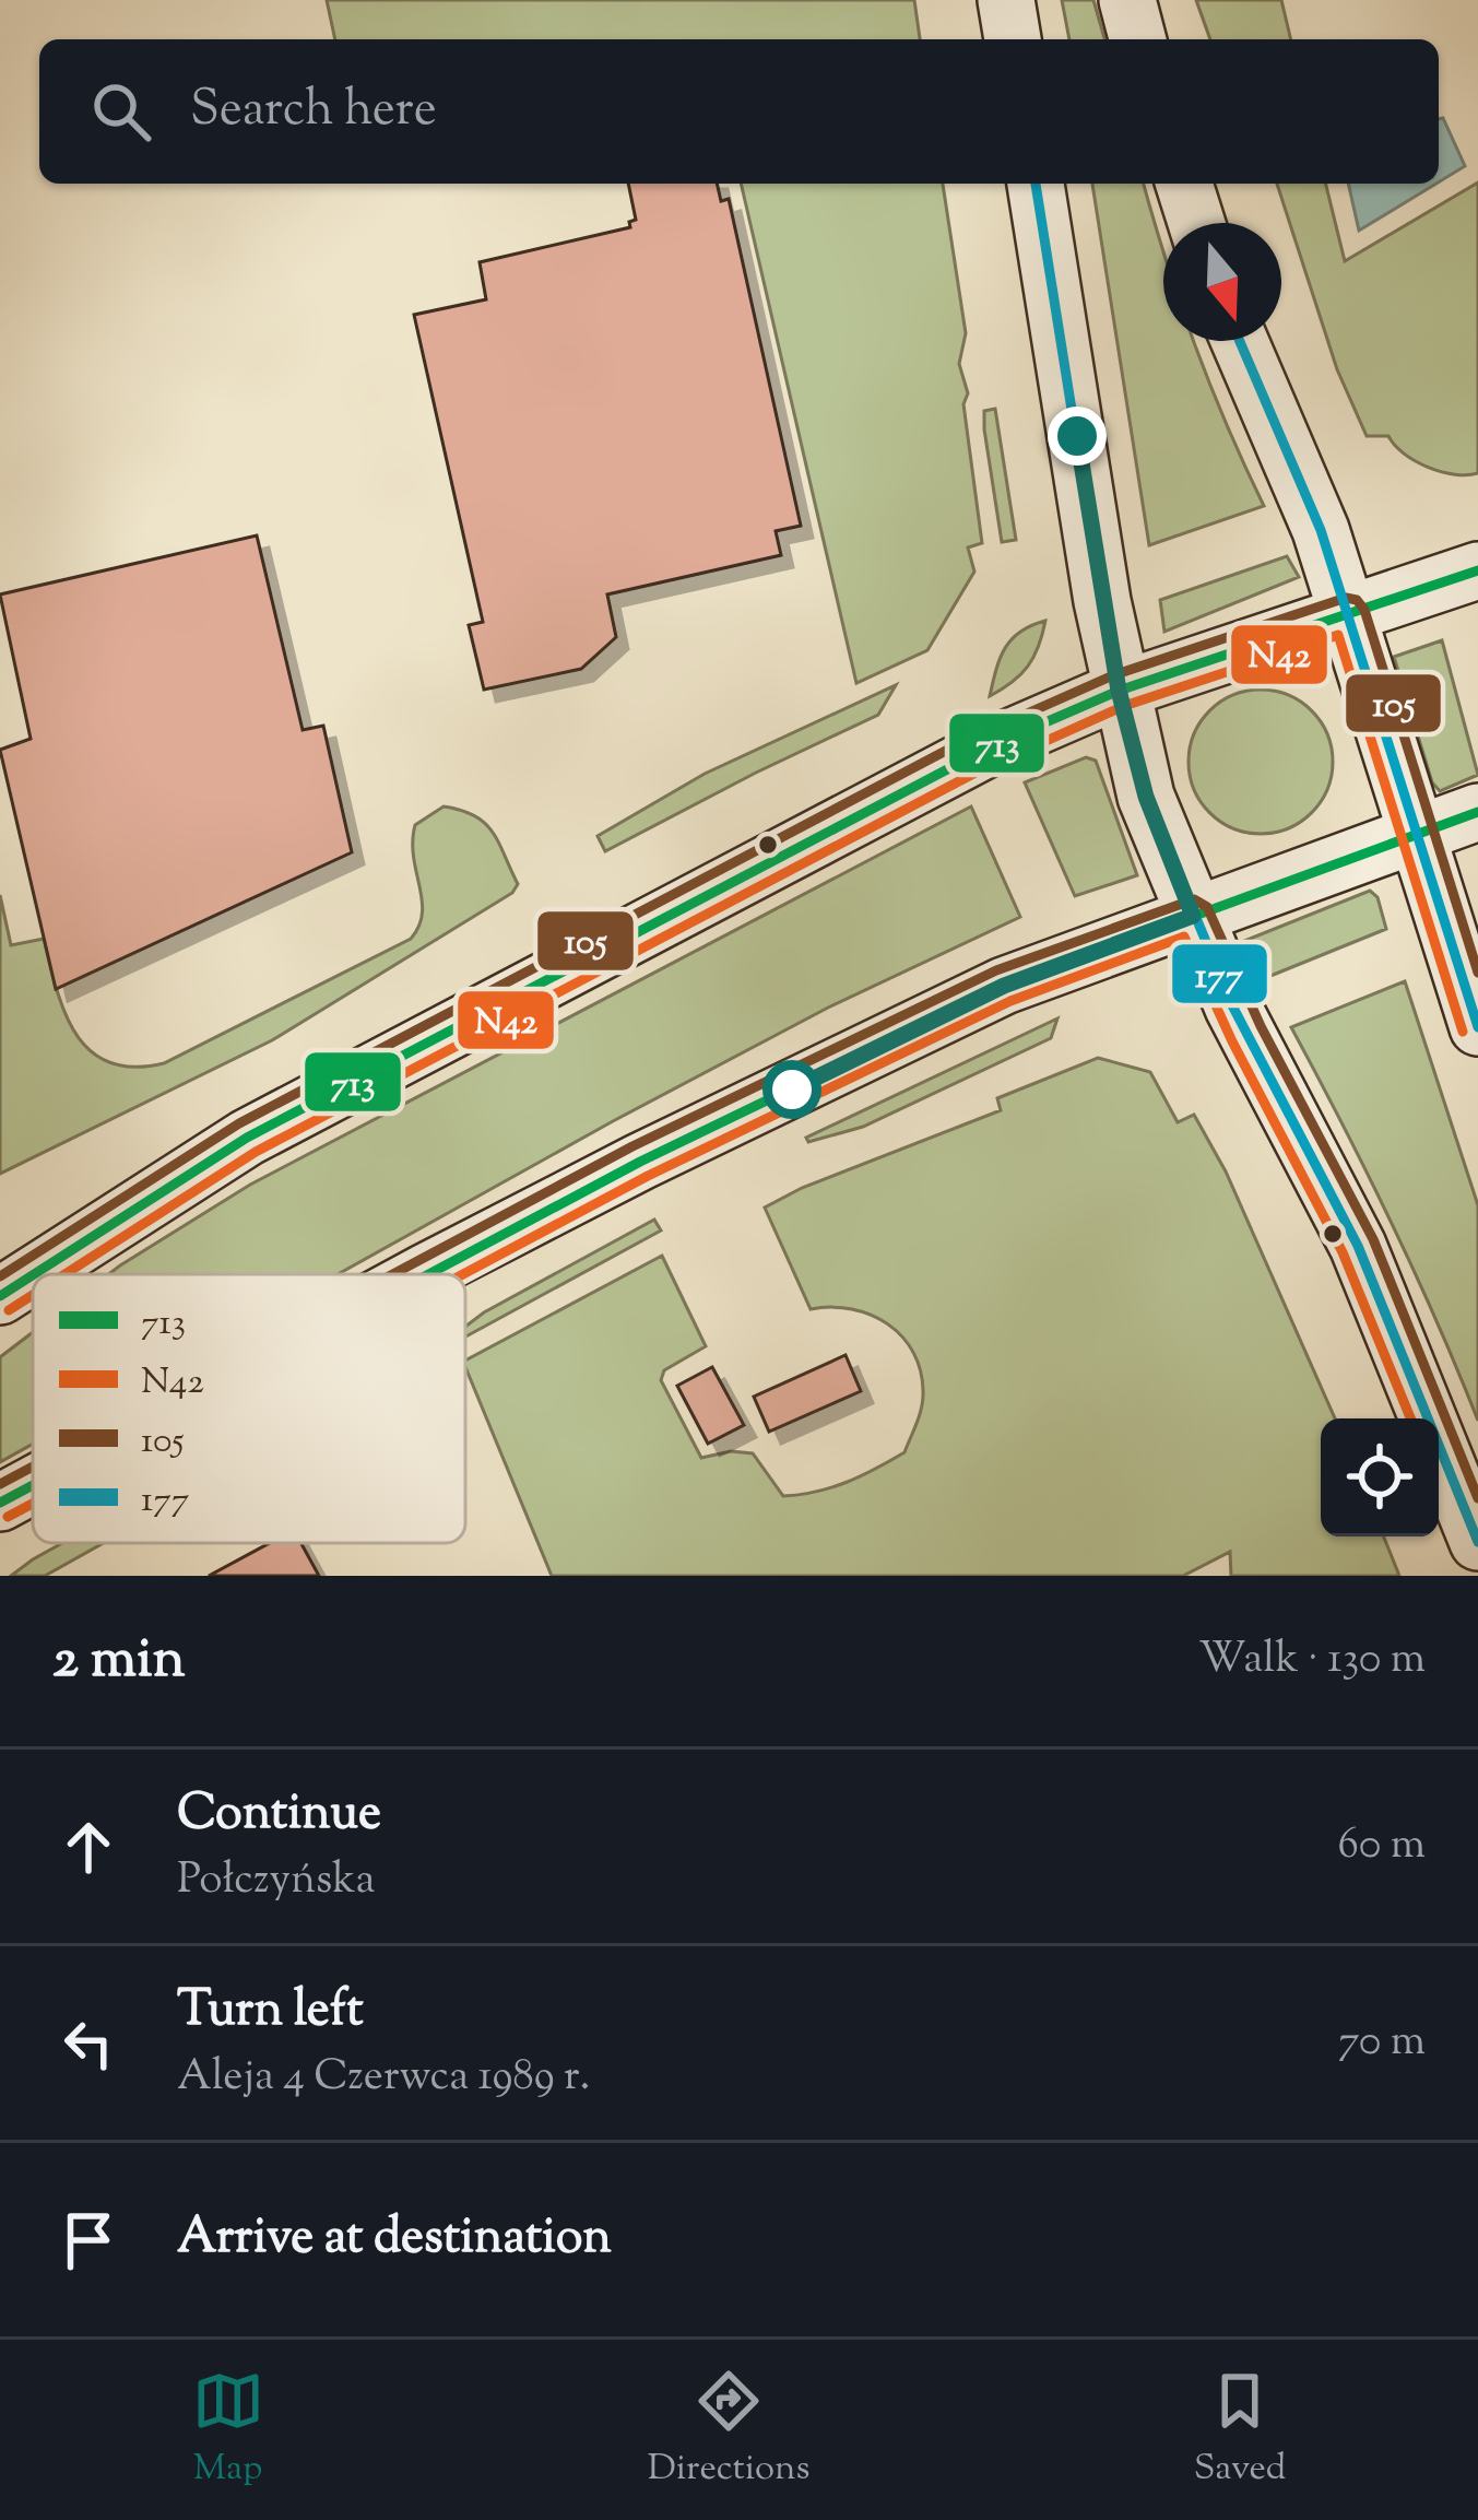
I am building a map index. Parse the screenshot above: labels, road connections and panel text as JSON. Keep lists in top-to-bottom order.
{
  "lines": [
    "transit line 177",
    "transit line 713",
    "transit line 105",
    "transit line N42"
  ],
  "legend": [
    "713",
    "N42",
    "105",
    "177"
  ],
  "north": "bottom",
  "page": {
    "search": "Search here",
    "heading": ["2 min", "Walk · 130 m"],
    "list": [
      ["Continue", "Połczyńska", "60 m"],
      ["Turn left", "Aleja 4 Czerwca 1989 r.", "70 m"],
      "Arrive at destination"
    ],
    "nav": ["Map", "Directions", "Saved"]
  }
}
